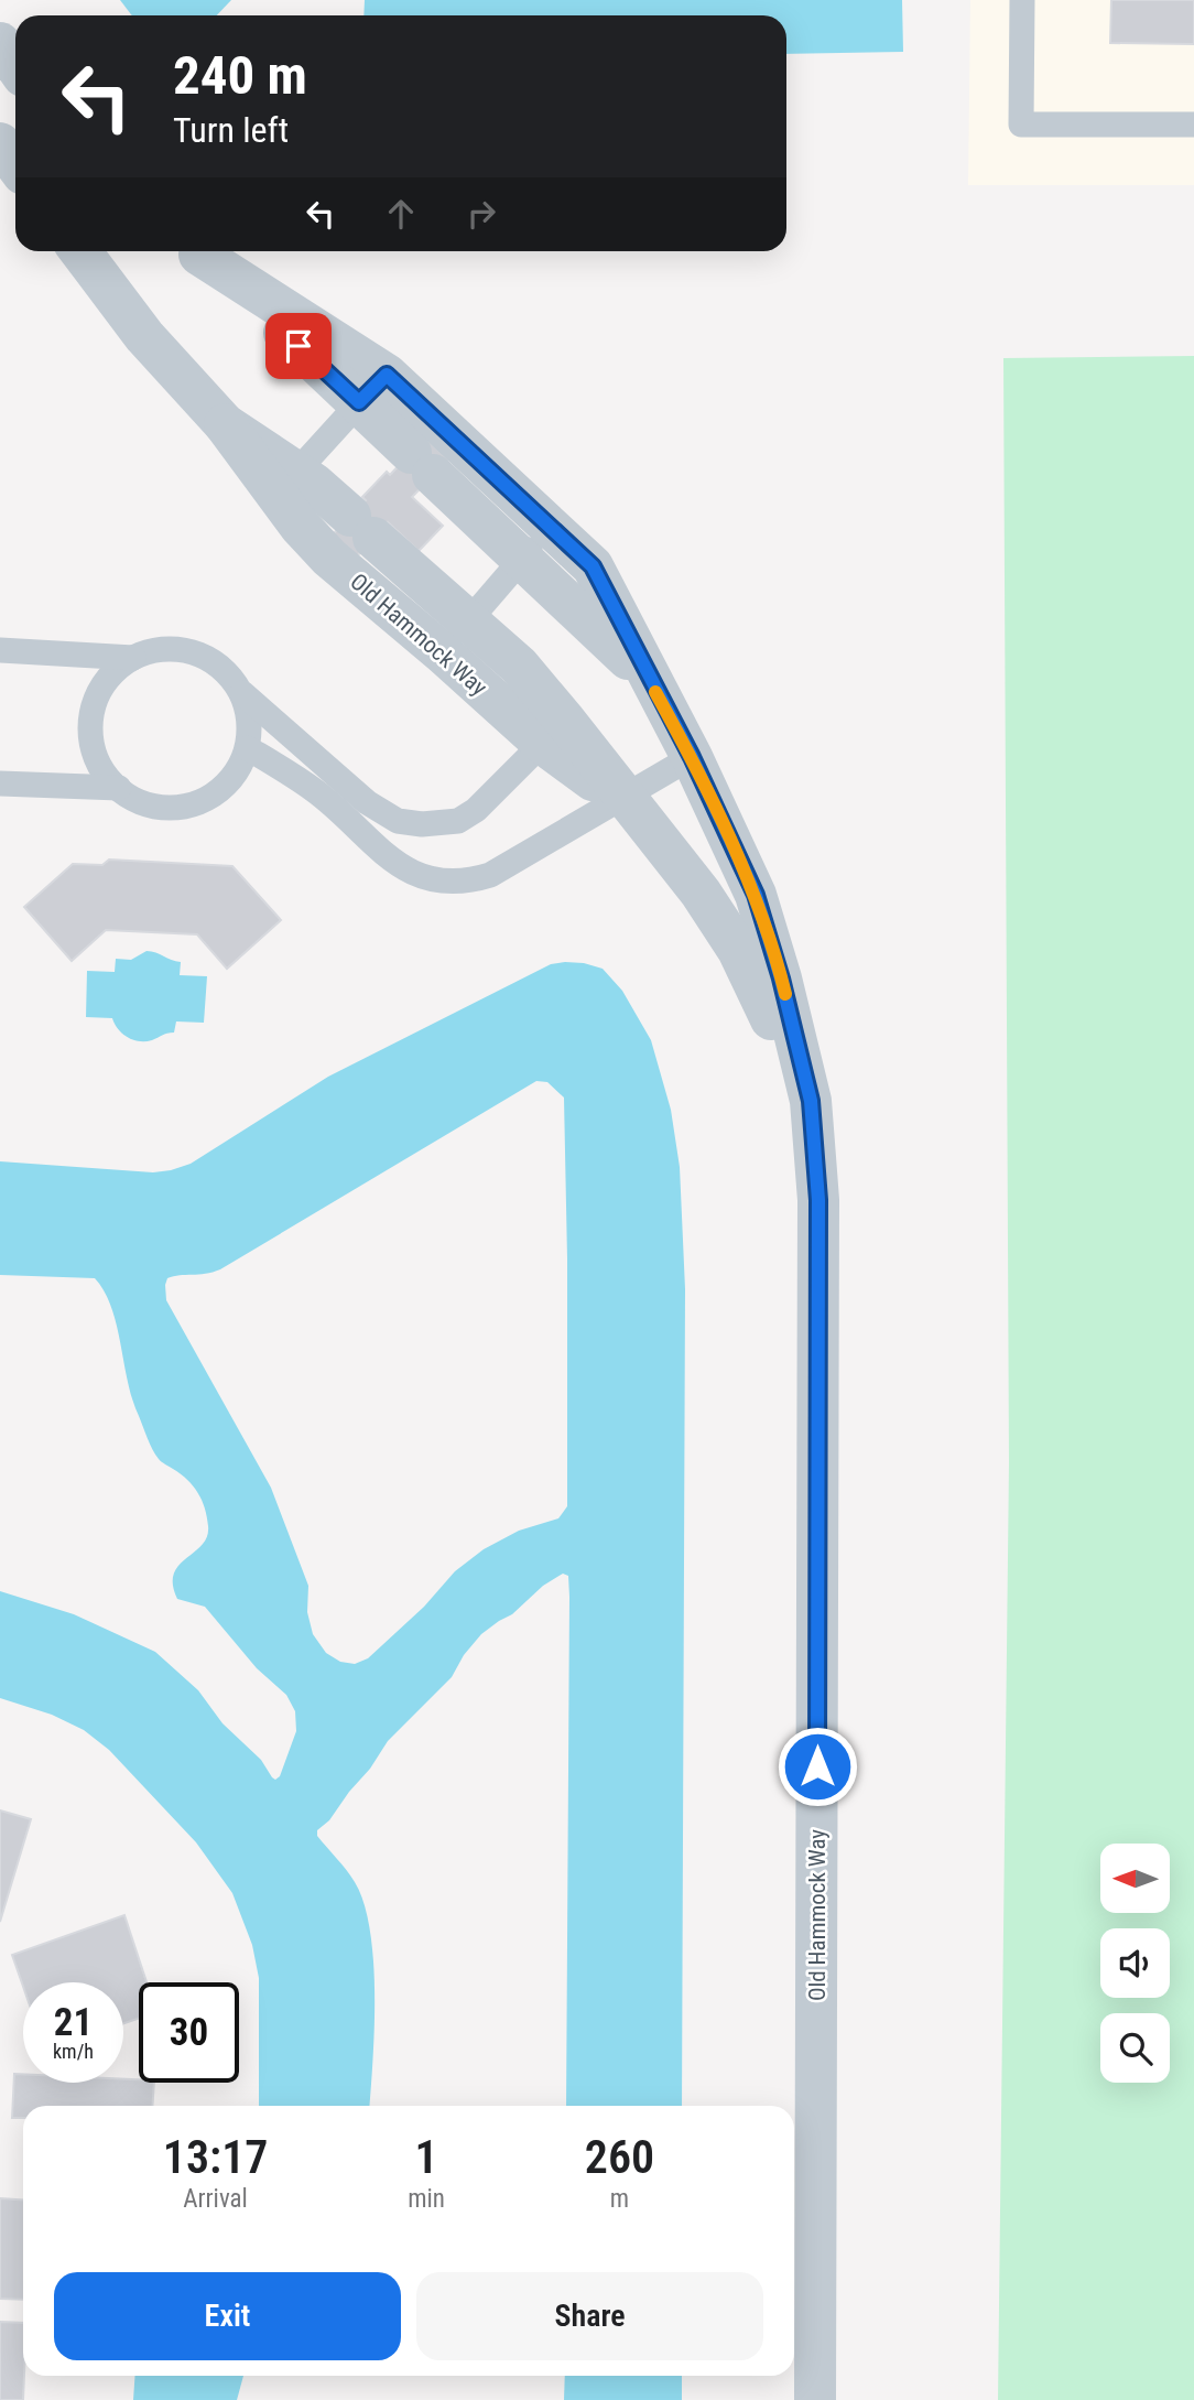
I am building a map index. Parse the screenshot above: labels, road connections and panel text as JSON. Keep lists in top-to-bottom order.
{
  "streets": {
    "street": ["Old Hammock Way"]
  },
  "north": "left",
  "page": {
    "turn": ["240 m", "Turn left"],
    "speed": "21 km/h",
    "limit": "30",
    "eta": [
      "13:17",
      "Arrival",
      "1",
      "min",
      "260",
      "m"
    ],
    "buttons": ["Exit", "Share"]
  }
}
